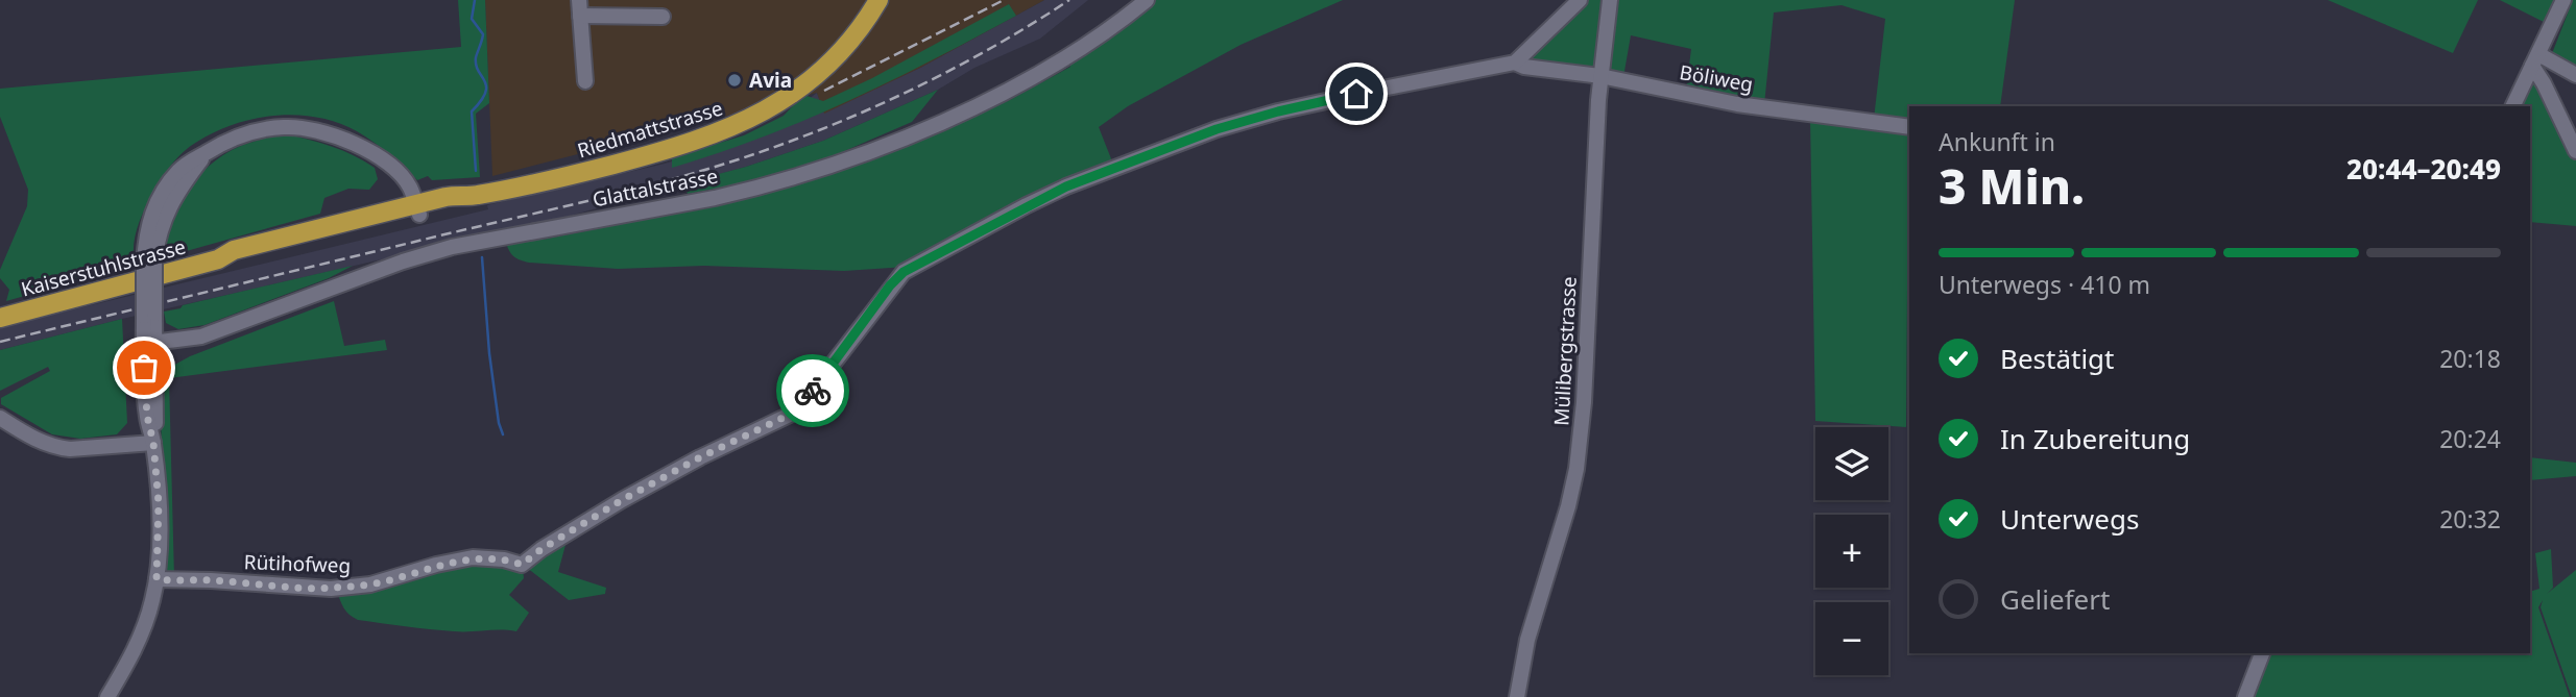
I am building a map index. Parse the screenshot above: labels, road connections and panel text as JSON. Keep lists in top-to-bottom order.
{
  "streets": {
    "main road": ["Riedmattstrasse", "Kaiserstuhlstrasse"],
    "street": [
      "Böliweg",
      "Glattalstrasse",
      "Mülibergstrasse",
      "Rütihofweg"
    ]
  },
  "crossings": [
    ["Böliweg", "Mülibergstrasse"],
    ["Böliweg", "Rütihofweg"],
    ["Riedmattstrasse", "Kaiserstuhlstrasse"]
  ],
  "places": ["Avia"],
  "page": {
    "heading": ["3 Min.", "Ankunft in", "20:44–20:49"],
    "bar": "Unterwegs · 410 m",
    "list": [
      ["Bestätigt", "20:18"],
      ["In Zubereitung", "20:24"],
      ["Unterwegs", "20:32"],
      "Geliefert"
    ],
    "map_buttons": ["+", "−"]
  }
}
